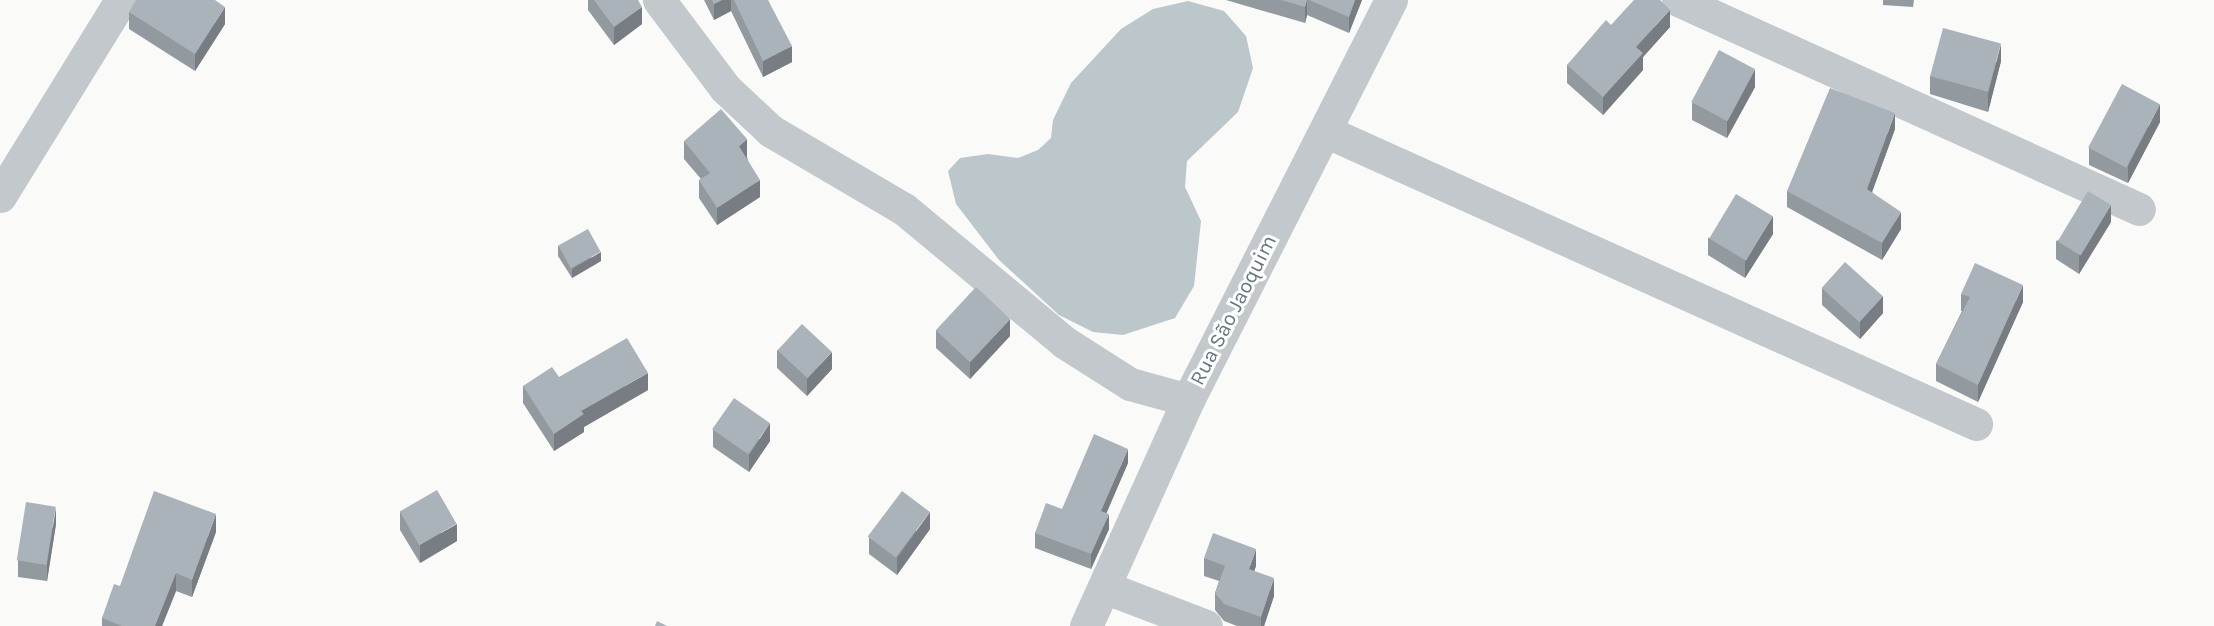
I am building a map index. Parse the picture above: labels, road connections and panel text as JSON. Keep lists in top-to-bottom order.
{
  "streets": {
    "street": ["Rua São Jaoquim"]
  }
}
